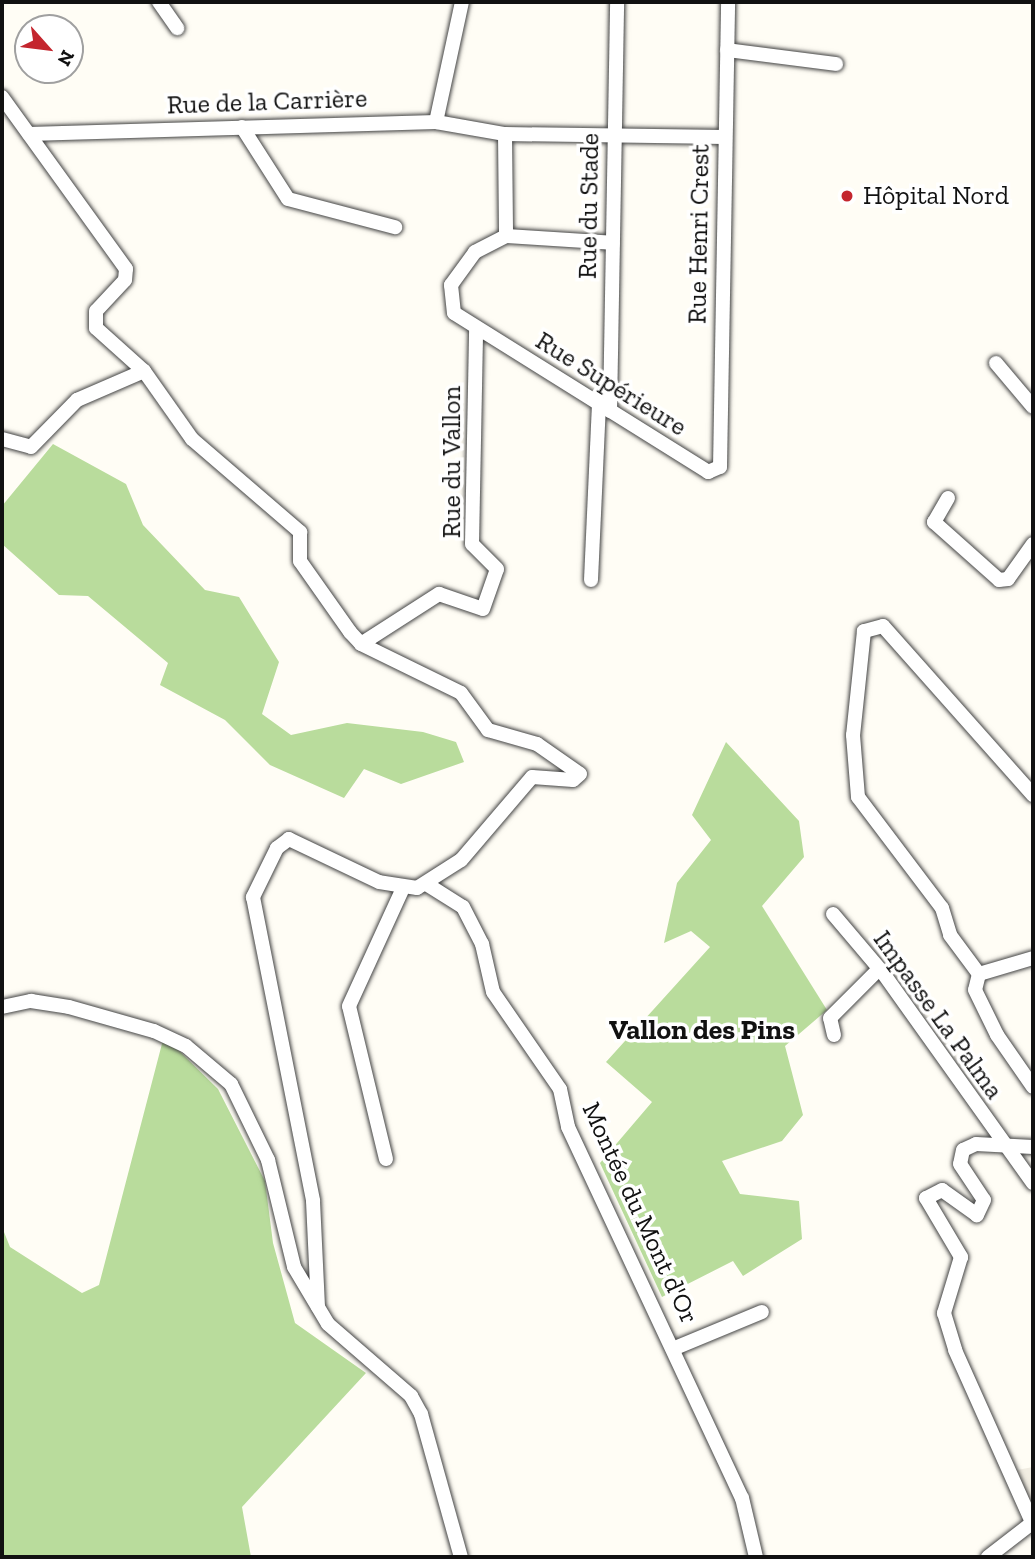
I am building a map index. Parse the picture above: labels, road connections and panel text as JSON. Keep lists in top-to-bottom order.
{
  "streets": {
    "street": [
      "Rue de la Carrière",
      "Rue du Stade",
      "Rue Henri Crest",
      "Rue Supérieure",
      "Rue du Vallon",
      "Impasse La Palma",
      "Montée du Mont d'Or"
    ]
  },
  "crossings": [
    ["Rue de la Carrière", "Rue du Stade"],
    ["Rue de la Carrière", "Rue Henri Crest"],
    ["Rue du Stade", "Rue Supérieure"],
    ["Rue Henri Crest", "Rue Supérieure"],
    ["Rue Supérieure", "Rue du Vallon"]
  ],
  "districts": ["Vallon des Pins"],
  "places": ["Hôpital Nord"],
  "north": "bottom right"
}
